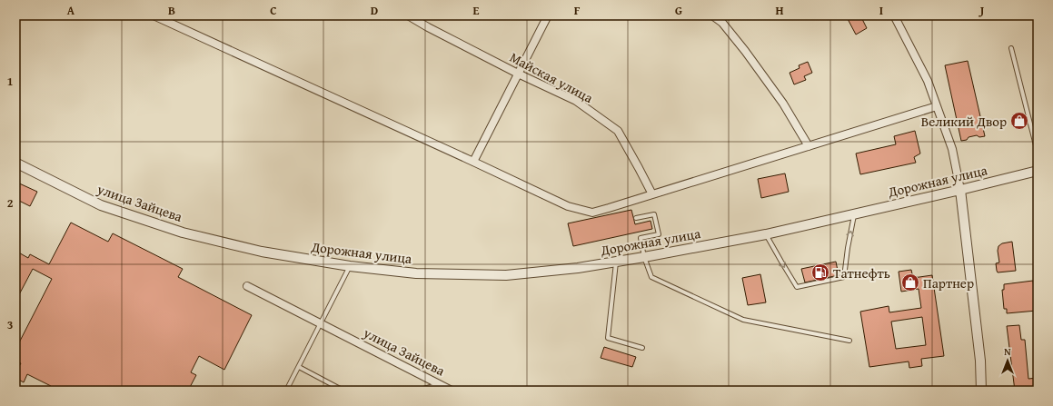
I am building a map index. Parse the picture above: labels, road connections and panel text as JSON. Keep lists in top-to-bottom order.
{
  "streets": {
    "street": ["Майская улица", "Дорожная улица", "улица Зайцева"]
  },
  "crossings": [
    ["Дорожная улица", "улица Зайцева"]
  ],
  "places": {
    "shop": ["Великий Двор", "Партнер"],
    "fuel station": ["Татнефть"]
  },
  "north": "top",
  "grid": {
    "columns": [
      "A",
      "B",
      "C",
      "D",
      "E",
      "F",
      "G",
      "H",
      "I",
      "J"
    ],
    "rows": ["1", "2", "3"]
  }
}
